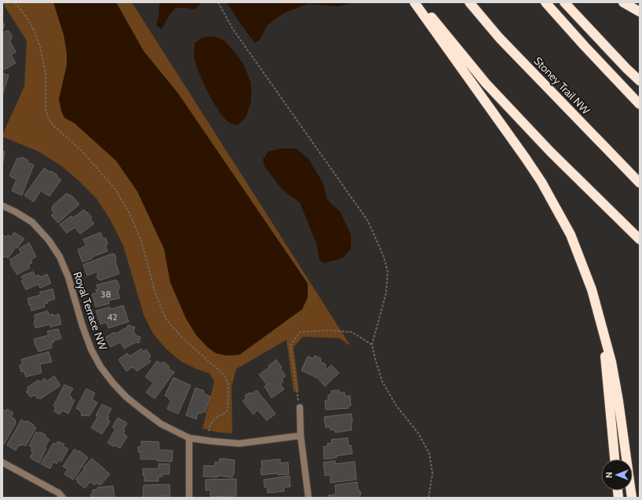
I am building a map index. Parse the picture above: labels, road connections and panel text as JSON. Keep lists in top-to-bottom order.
{
  "streets": {
    "highway": ["Stoney Trail NW"],
    "street": ["Royal Terrace NW"]
  },
  "house_numbers": ["38", "42"],
  "north": "left"
}
